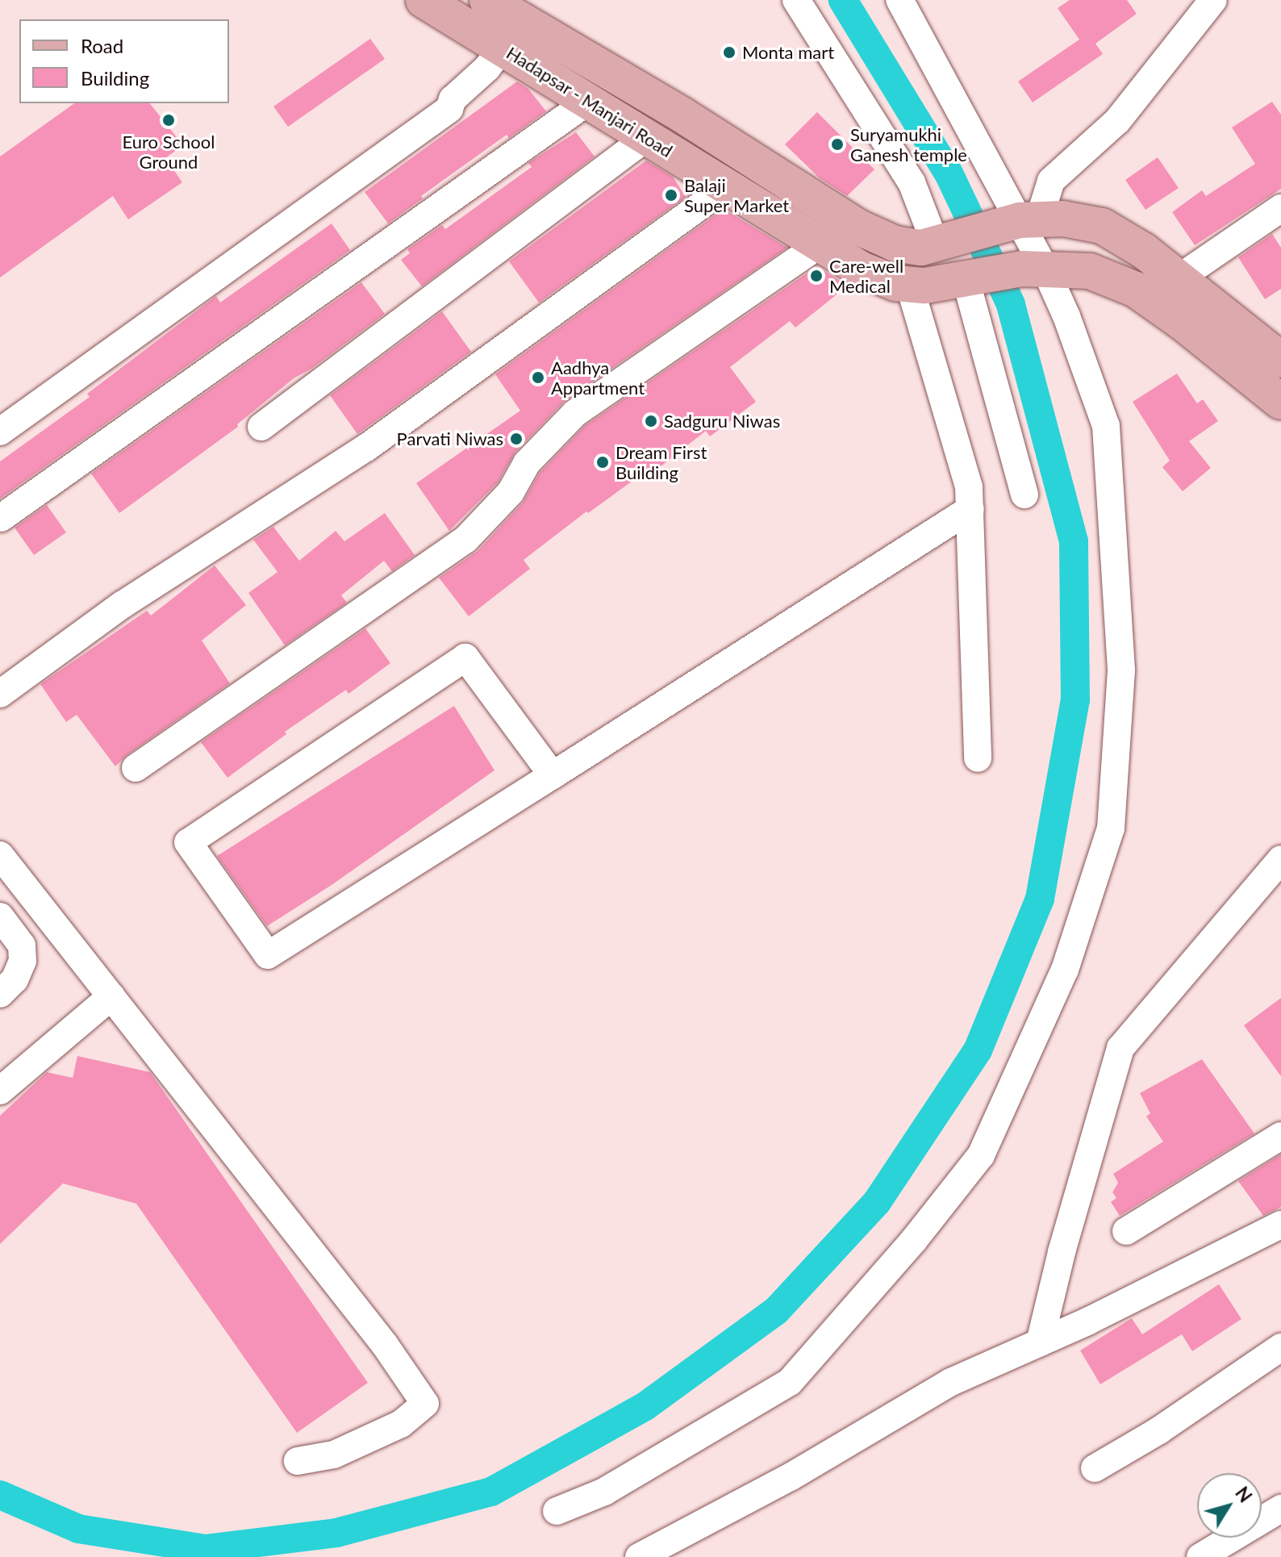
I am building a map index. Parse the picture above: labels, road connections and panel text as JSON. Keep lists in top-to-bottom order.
{
  "streets": {
    "main road": ["Hadapsar - Manjari Road"]
  },
  "places": [
    "Monta mart",
    "Euro School Ground",
    "Suryamukhi Ganesh temple",
    "Balaji Super Market",
    "Care-well Medical",
    "Aadhya Appartment",
    "Sadguru Niwas",
    "Parvati Niwas",
    "Dream First Building"
  ],
  "legend": ["Road", "Building"],
  "north": "top right"
}
